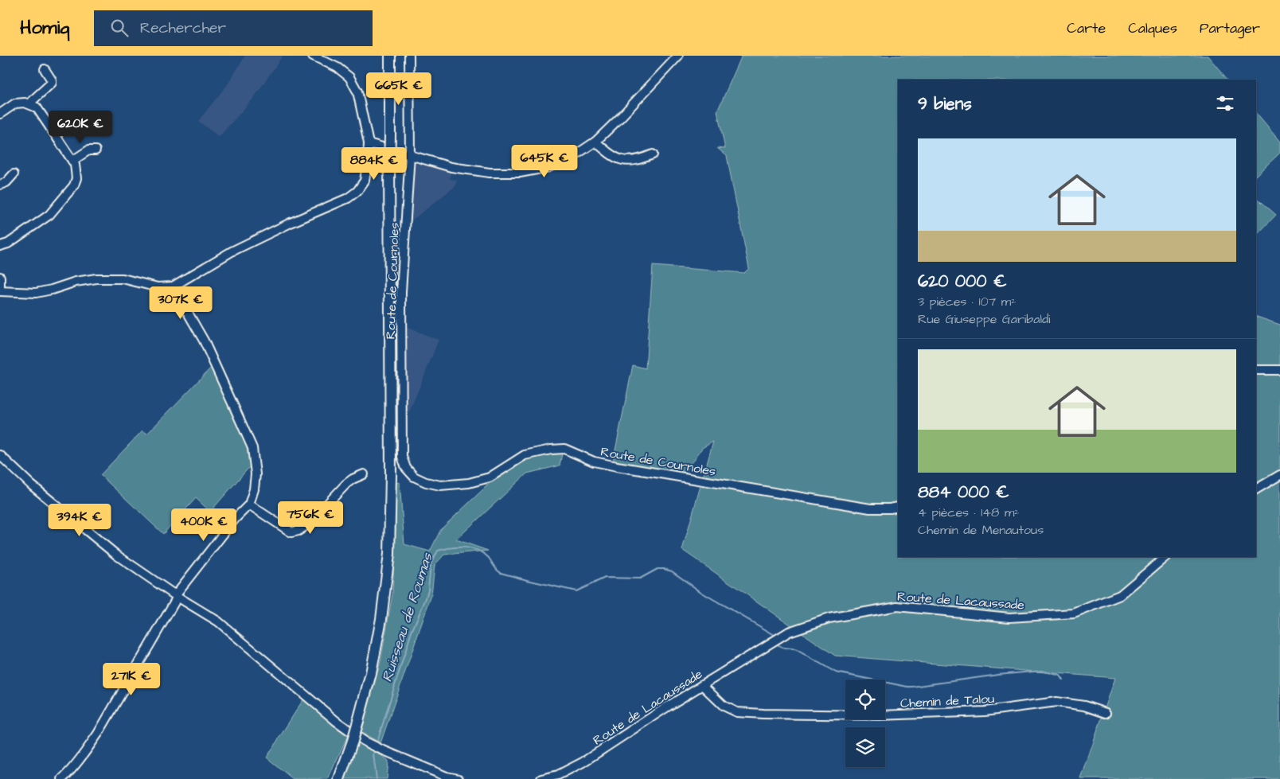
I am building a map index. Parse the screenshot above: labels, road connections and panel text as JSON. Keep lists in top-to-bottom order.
{
  "streets": {
    "street": ["Route de Cournoles", "Route de Lacaussade", "Chemin de Talou"]
  },
  "crossings": [
    ["Route de Lacaussade", "Chemin de Talou"]
  ],
  "water": ["Ruisseau de Roumas"],
  "page": {
    "header": "Homiq",
    "search": "Rechercher",
    "nav": ["Carte", "Calques", "Partager"],
    "price": [
      "665K €",
      "620K €",
      "645K €",
      "884K €",
      "307K €",
      "756K €",
      "394K €",
      "400K €",
      "271K €"
    ],
    "heading": "9 biens",
    "list": [
      {
        "name": "620 000 €",
        "note": "3 pièces · 107 m² · Rue Giuseppe Garibaldi"
      },
      {
        "name": "884 000 €",
        "note": "4 pièces · 148 m² · Chemin de Menautous"
      }
    ]
  }
}
